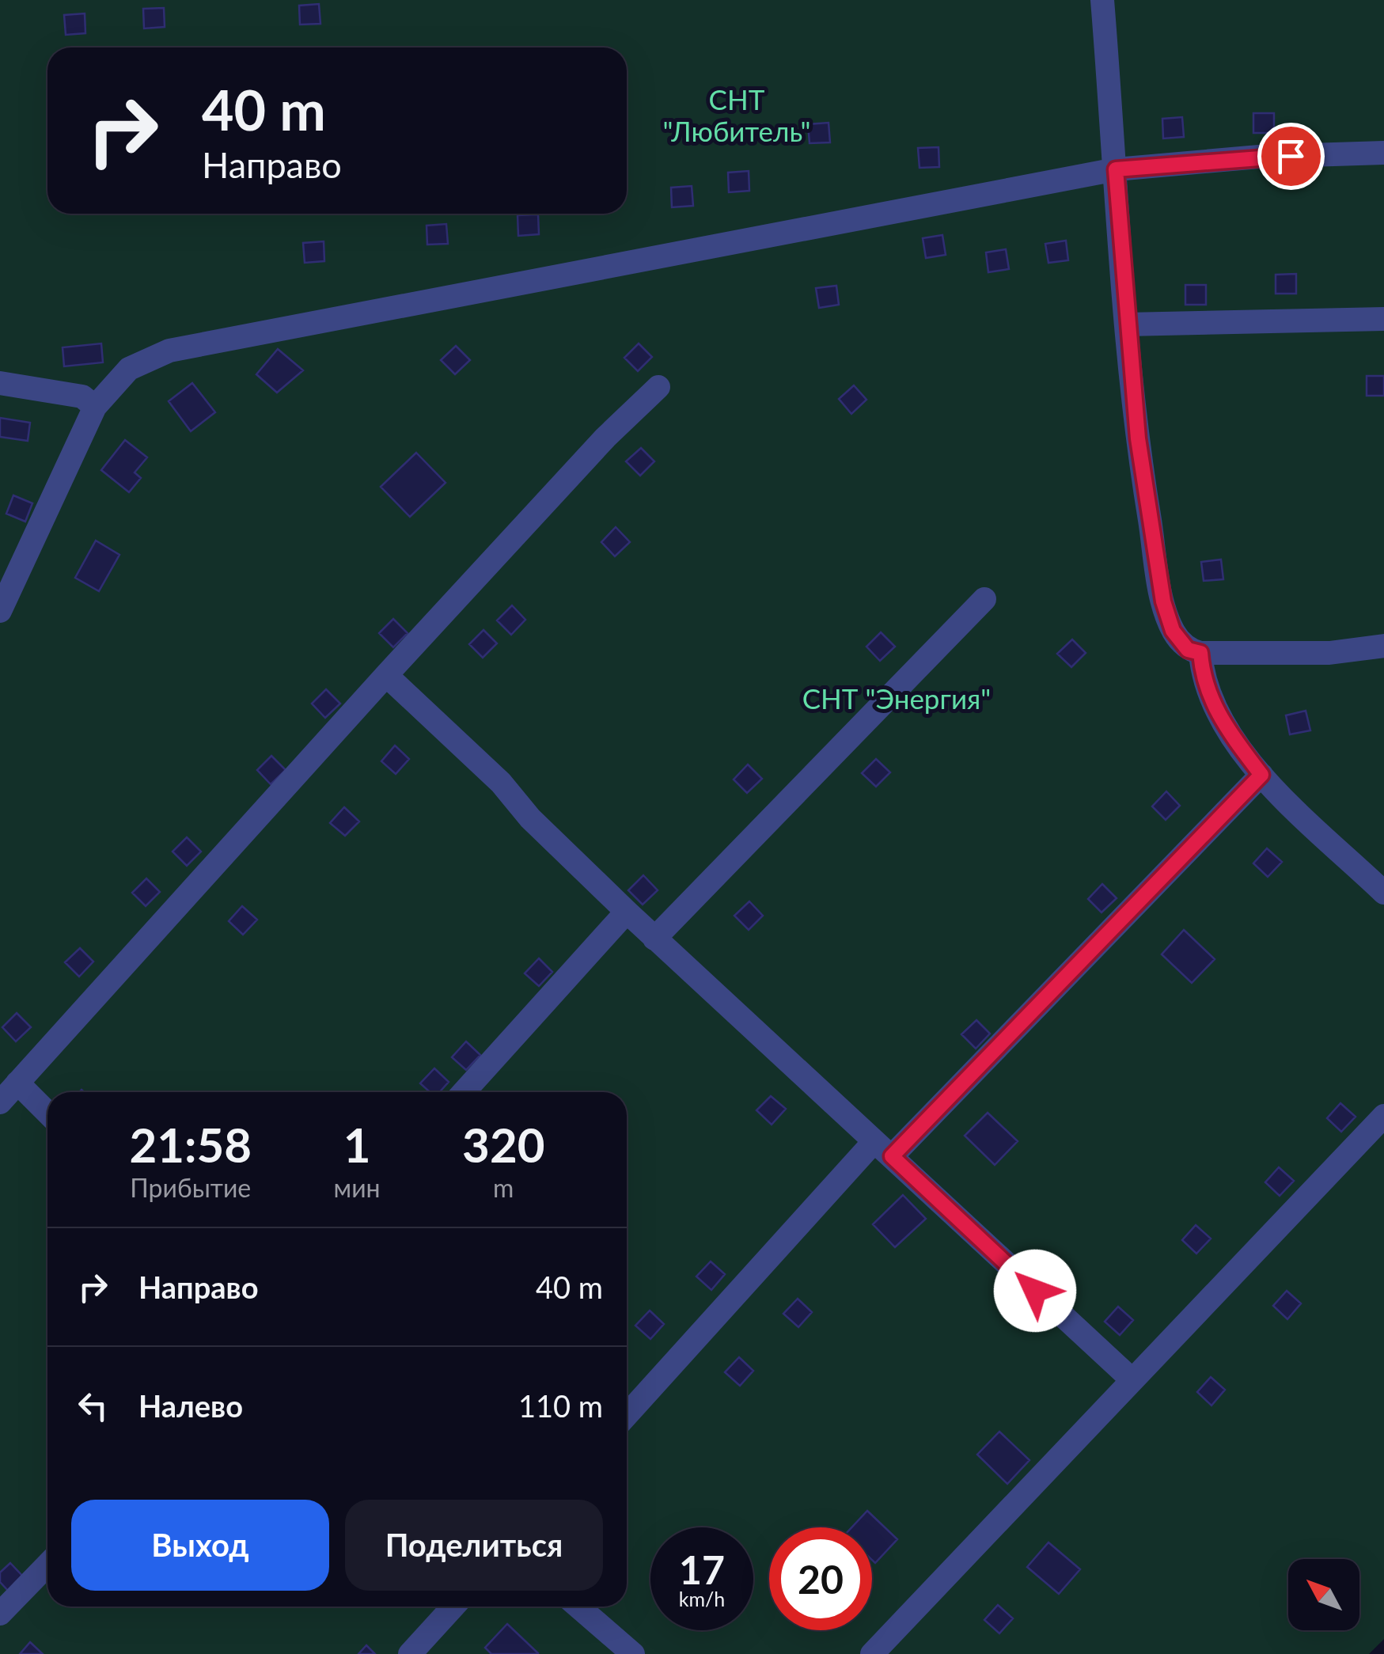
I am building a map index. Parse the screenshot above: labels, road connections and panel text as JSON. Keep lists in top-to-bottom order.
{
  "parks": ["СНТ \"Любитель\"", "СНТ \"Энергия\""],
  "north": "top left",
  "page": {
    "turn": ["40 m", "Направо"],
    "eta": [
      "21:58",
      "Прибытие",
      "1",
      "мин",
      "320",
      "m"
    ],
    "list": [
      {
        "name": "Направо",
        "value": "40 m"
      },
      {
        "name": "Налево",
        "value": "110 m"
      }
    ],
    "buttons": ["Выход", "Поделиться"],
    "speed": "17 km/h",
    "limit": "20"
  }
}
